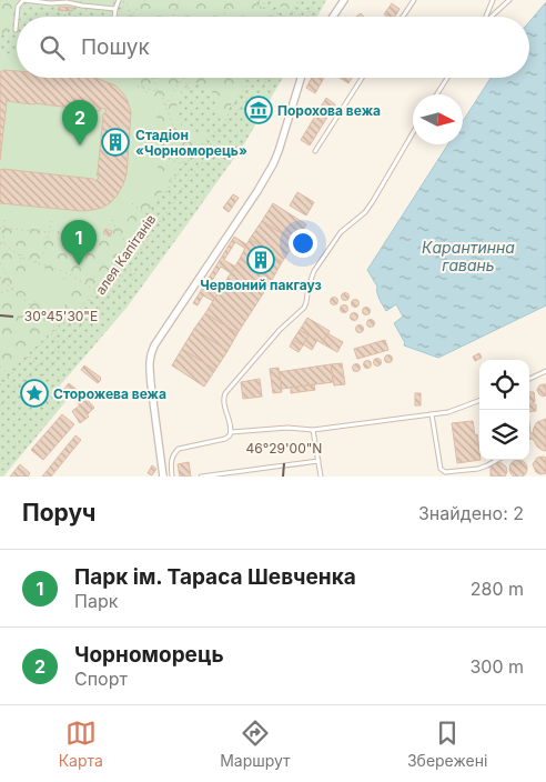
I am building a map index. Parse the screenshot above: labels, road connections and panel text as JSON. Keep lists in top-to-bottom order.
{
  "streets": {
    "path": ["алея Капітанів"]
  },
  "water": ["Карантинна гавань"],
  "places": {
    "museum": ["Порохова вежа"],
    "building": ["Стадіон «Чорноморець»", "Червоний пакгауз"],
    "place": ["Сторожева вежа"]
  },
  "north": "right",
  "page": {
    "search": "Пошук",
    "pins": ["2", "1"],
    "heading": ["Поруч", "Знайдено: 2"],
    "list": [
      {
        "mark": "1",
        "name": "Парк ім. Тараса Шевченка",
        "note": "Парк",
        "value": "280 m"
      },
      {
        "mark": "2",
        "name": "Чорноморець",
        "note": "Спорт",
        "value": "300 m"
      }
    ],
    "nav": ["Карта", "Маршрут", "Збережені"]
  },
  "coordinates": ["30°45'30\"E", "46°29'00\"N"]
}
